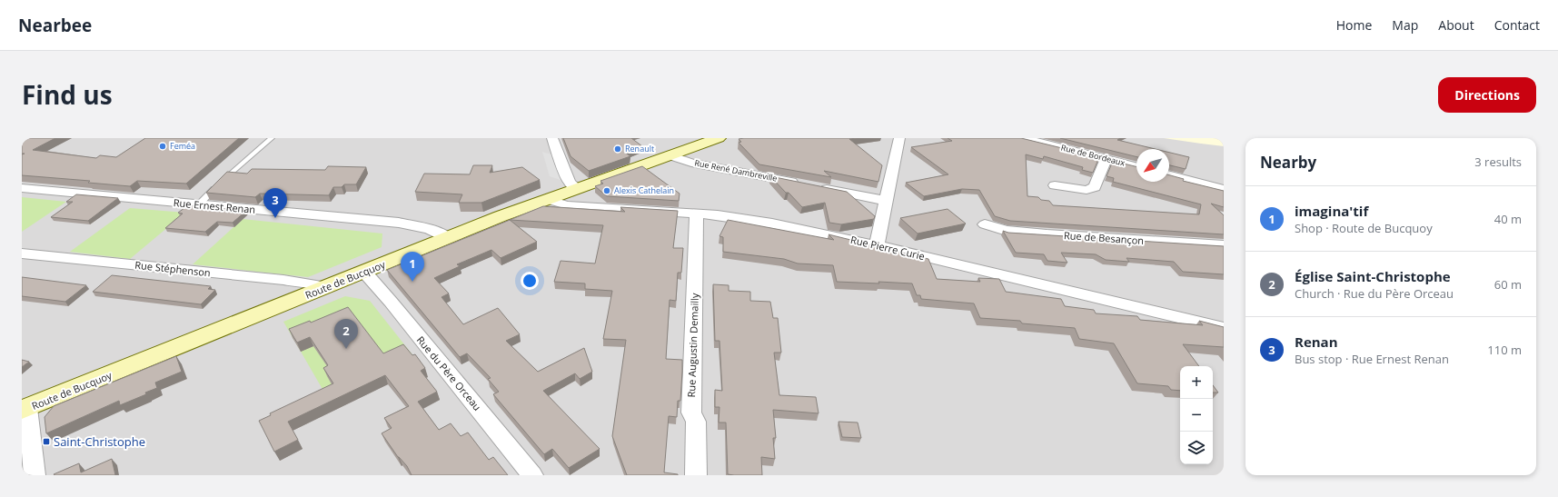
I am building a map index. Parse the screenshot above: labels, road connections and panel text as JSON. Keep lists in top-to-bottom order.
{
  "streets": {
    "main road": ["Route de Bucquoy"],
    "street": [
      "Rue de Bordeaux",
      "Rue René Dambreville",
      "Rue Ernest Renan",
      "Rue de Besançon",
      "Rue Pierre Curie",
      "Rue Stéphenson",
      "Rue Augustin Demailly",
      "Rue du Père Orceau"
    ]
  },
  "crossings": [
    ["Rue René Dambreville", "Route de Bucquoy"],
    ["Rue Ernest Renan", "Route de Bucquoy"],
    ["Rue Pierre Curie", "Route de Bucquoy"],
    ["Rue Pierre Curie", "Rue Augustin Demailly"],
    ["Rue Stéphenson", "Route de Bucquoy"],
    ["Route de Bucquoy", "Rue du Père Orceau"]
  ],
  "places": {
    "other": ["Feméa", "Renault", "Alexis Cathelain"],
    "transit": ["Saint-Christophe"]
  },
  "north": "bottom left",
  "page": {
    "header": "Nearbee",
    "nav": [
      "Home",
      "Map",
      "About",
      "Contact"
    ],
    "title": "Find us",
    "buttons": "Directions",
    "heading": ["Nearby", "3 results"],
    "list": [
      {
        "mark": "1",
        "name": "imagina'tif",
        "note": "Shop · Route de Bucquoy",
        "value": "40 m"
      },
      {
        "mark": "2",
        "name": "Église Saint-Christophe",
        "note": "Church · Rue du Père Orceau",
        "value": "60 m"
      },
      {
        "mark": "3",
        "name": "Renan",
        "note": "Bus stop · Rue Ernest Renan",
        "value": "110 m"
      }
    ],
    "pins": ["3", "1", "2"],
    "map_buttons": ["+", "−"]
  }
}
